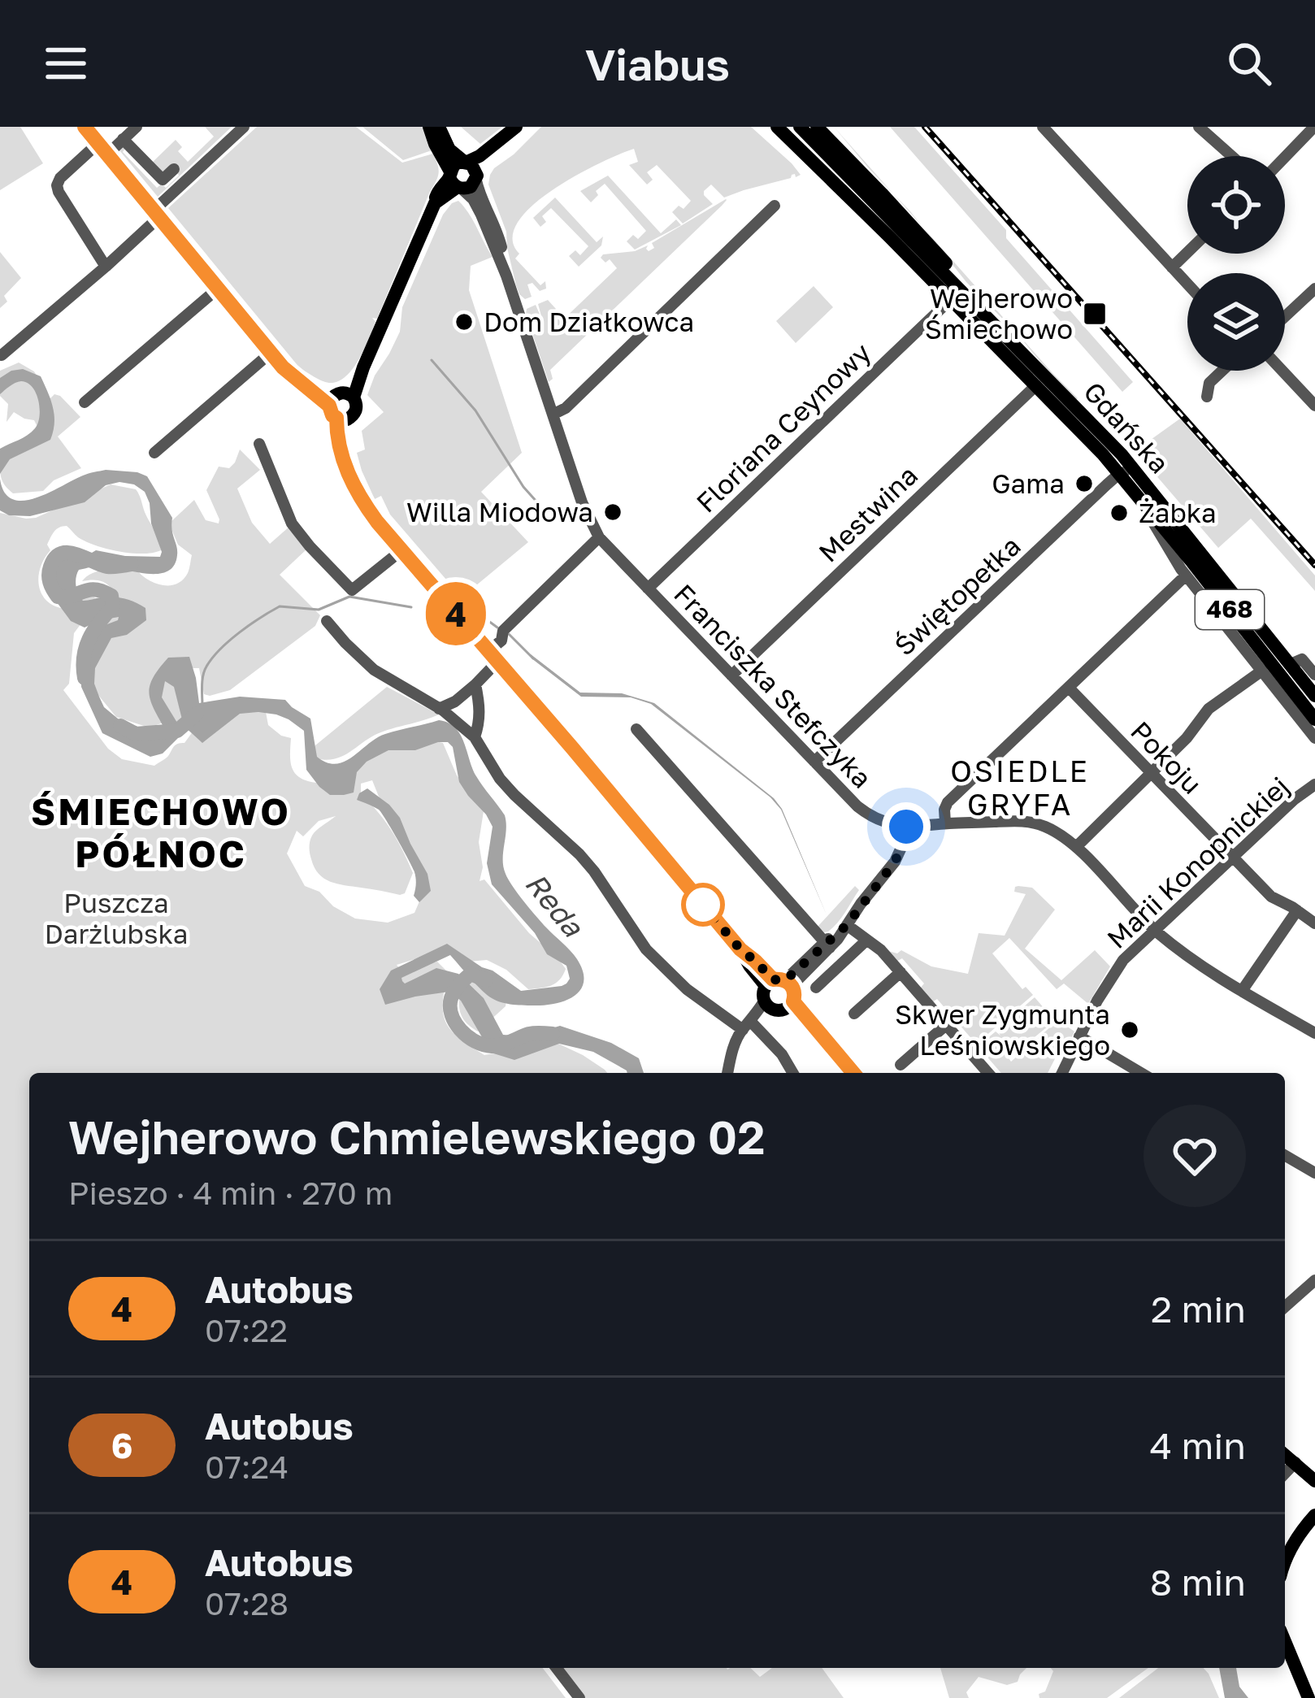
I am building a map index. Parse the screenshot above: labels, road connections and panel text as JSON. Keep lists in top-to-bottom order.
{
  "streets": {
    "main road": ["Gdańska", "468"],
    "street": [
      "Floriana Ceynowy",
      "Mestwina",
      "Świętopełka",
      "Franciszka Stefczyka",
      "Pokoju",
      "Marii Konopnickiej"
    ]
  },
  "crossings": [
    ["Floriana Ceynowy", "Gdańska"],
    ["Floriana Ceynowy", "Franciszka Stefczyka"],
    ["Gdańska", "Mestwina"],
    ["Gdańska", "Świętopełka"],
    ["Mestwina", "Franciszka Stefczyka"],
    ["Świętopełka", "Franciszka Stefczyka"],
    ["Franciszka Stefczyka", "Marii Konopnickiej"],
    ["Pokoju", "Marii Konopnickiej"]
  ],
  "districts": ["OSIEDLE GRYFA", "ŚMIECHOWO PÓŁNOC"],
  "water": ["Reda"],
  "parks": ["Puszcza Darżlubska"],
  "places": {
    "transit": ["Wejherowo Śmiechowo"],
    "other": [
      "Dom Działkowca",
      "Gama",
      "Willa Miodowa",
      "Żabka",
      "Skwer Zygmunta Leśniowskiego"
    ]
  },
  "lines": ["bus line 4"],
  "page": {
    "header": "Viabus",
    "on_map": "4",
    "heading": ["Wejherowo Chmielewskiego 02", "Pieszo · 4 min · 270 m"],
    "list": [
      {
        "mark": "4",
        "name": "Autobus",
        "note": "07:22",
        "value": "2 min"
      },
      {
        "mark": "6",
        "name": "Autobus",
        "note": "07:24",
        "value": "4 min"
      },
      {
        "mark": "4",
        "name": "Autobus",
        "note": "07:28",
        "value": "8 min"
      }
    ]
  }
}
